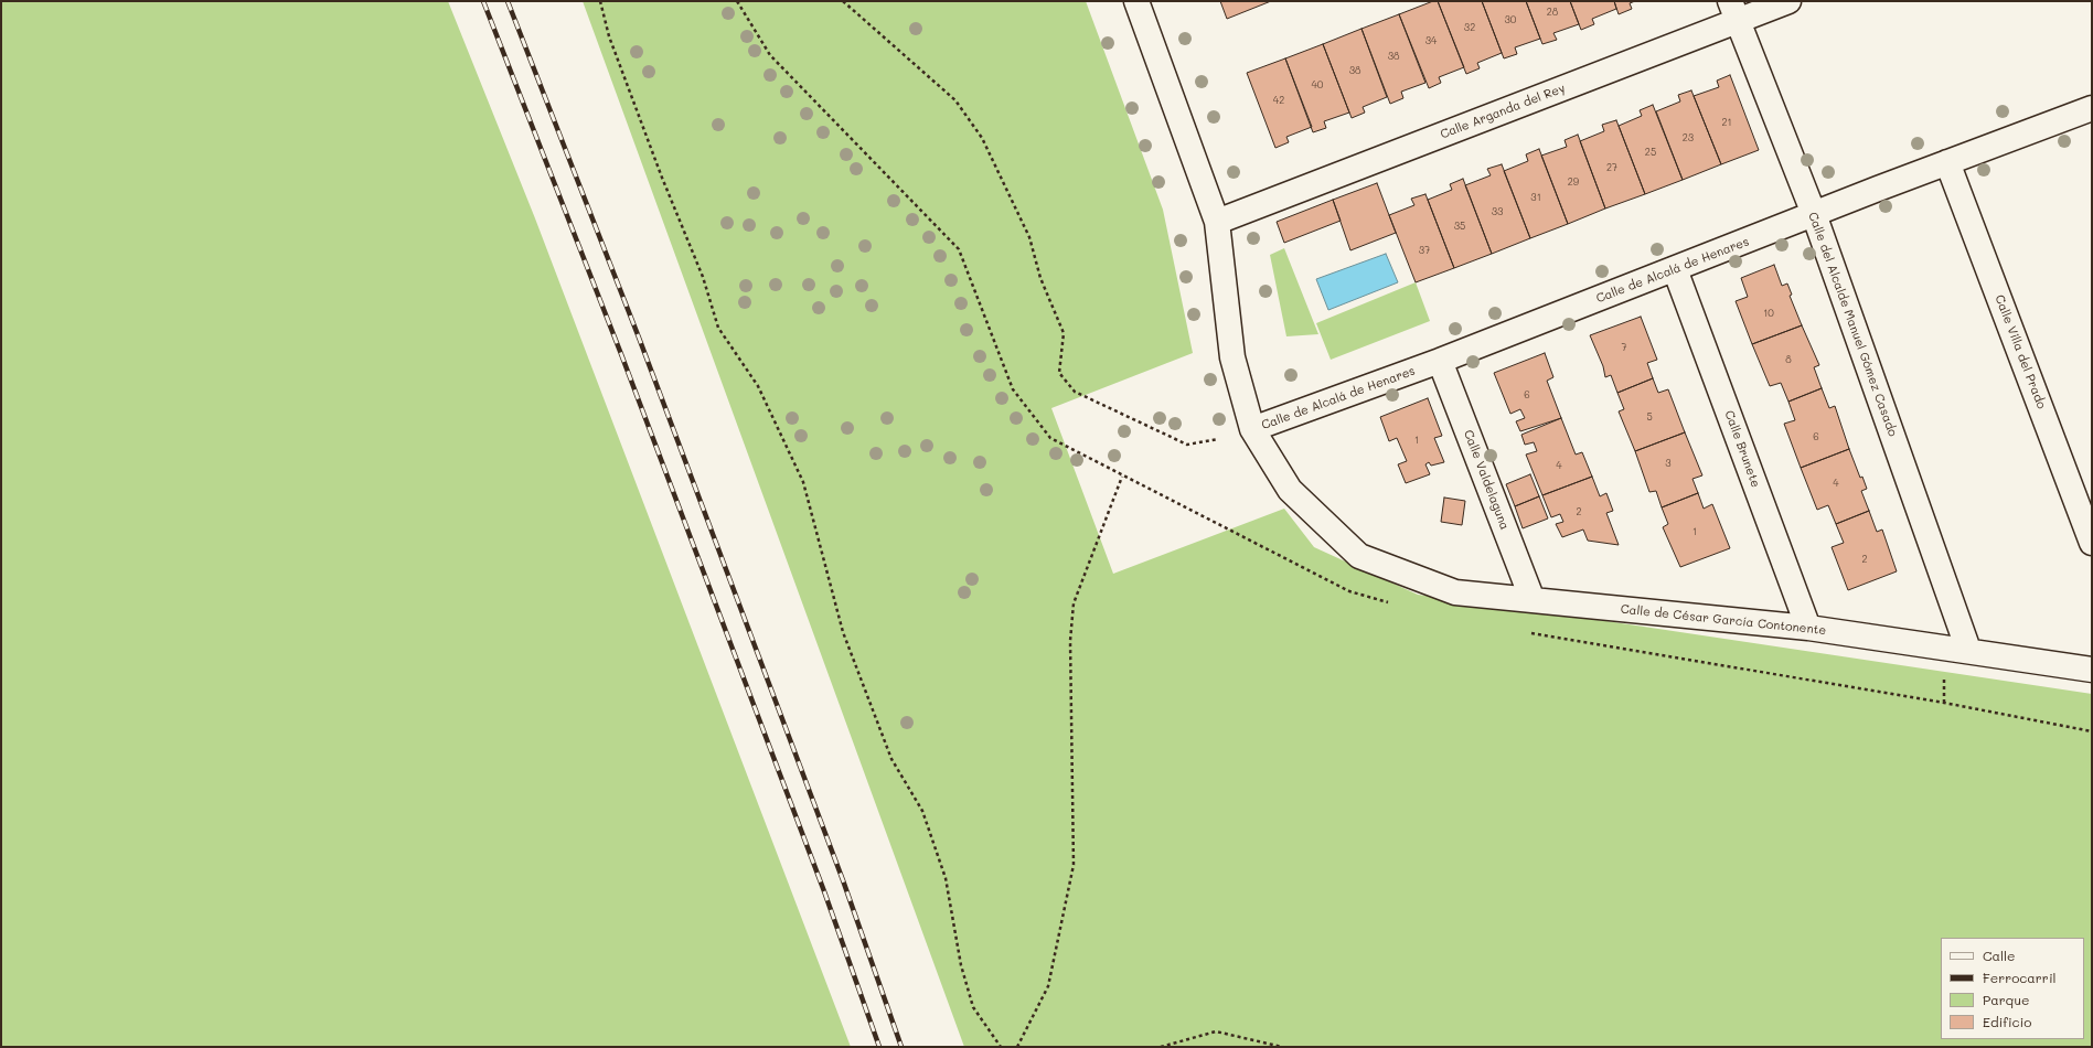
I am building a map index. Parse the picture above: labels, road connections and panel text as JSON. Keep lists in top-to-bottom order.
{
  "streets": {
    "street": [
      "Calle Arganda del Rey",
      "Calle de Alcalá de Henares",
      "Calle del Alcalde Manuel Gómez Casado",
      "Calle Villa del Prado",
      "Calle Brunete",
      "Calle Valdelaguna",
      "Calle de César García Contonente"
    ]
  },
  "crossings": [
    ["Calle Arganda del Rey", "Calle del Alcalde Manuel Gómez Casado"],
    ["Calle de Alcalá de Henares", "Calle del Alcalde Manuel Gómez Casado"],
    ["Calle de Alcalá de Henares", "Calle Villa del Prado"],
    ["Calle de Alcalá de Henares", "Calle Brunete"],
    ["Calle de Alcalá de Henares", "Calle Valdelaguna"],
    ["Calle de Alcalá de Henares", "Calle de César García Contonente"],
    ["Calle del Alcalde Manuel Gómez Casado", "Calle de César García Contonente"],
    ["Calle Brunete", "Calle de César García Contonente"],
    ["Calle Valdelaguna", "Calle de César García Contonente"]
  ],
  "house_numbers": [
    "28",
    "30",
    "32",
    "34",
    "38",
    "38",
    "40",
    "42",
    "21",
    "23",
    "25",
    "27",
    "29",
    "31",
    "33",
    "35",
    "37",
    "10",
    "7",
    "8",
    "6",
    "5",
    "6",
    "1",
    "3",
    "4",
    "4",
    "2",
    "1",
    "2"
  ],
  "legend": [
    "Calle",
    "Ferrocarril",
    "Parque",
    "Edificio"
  ]
}
